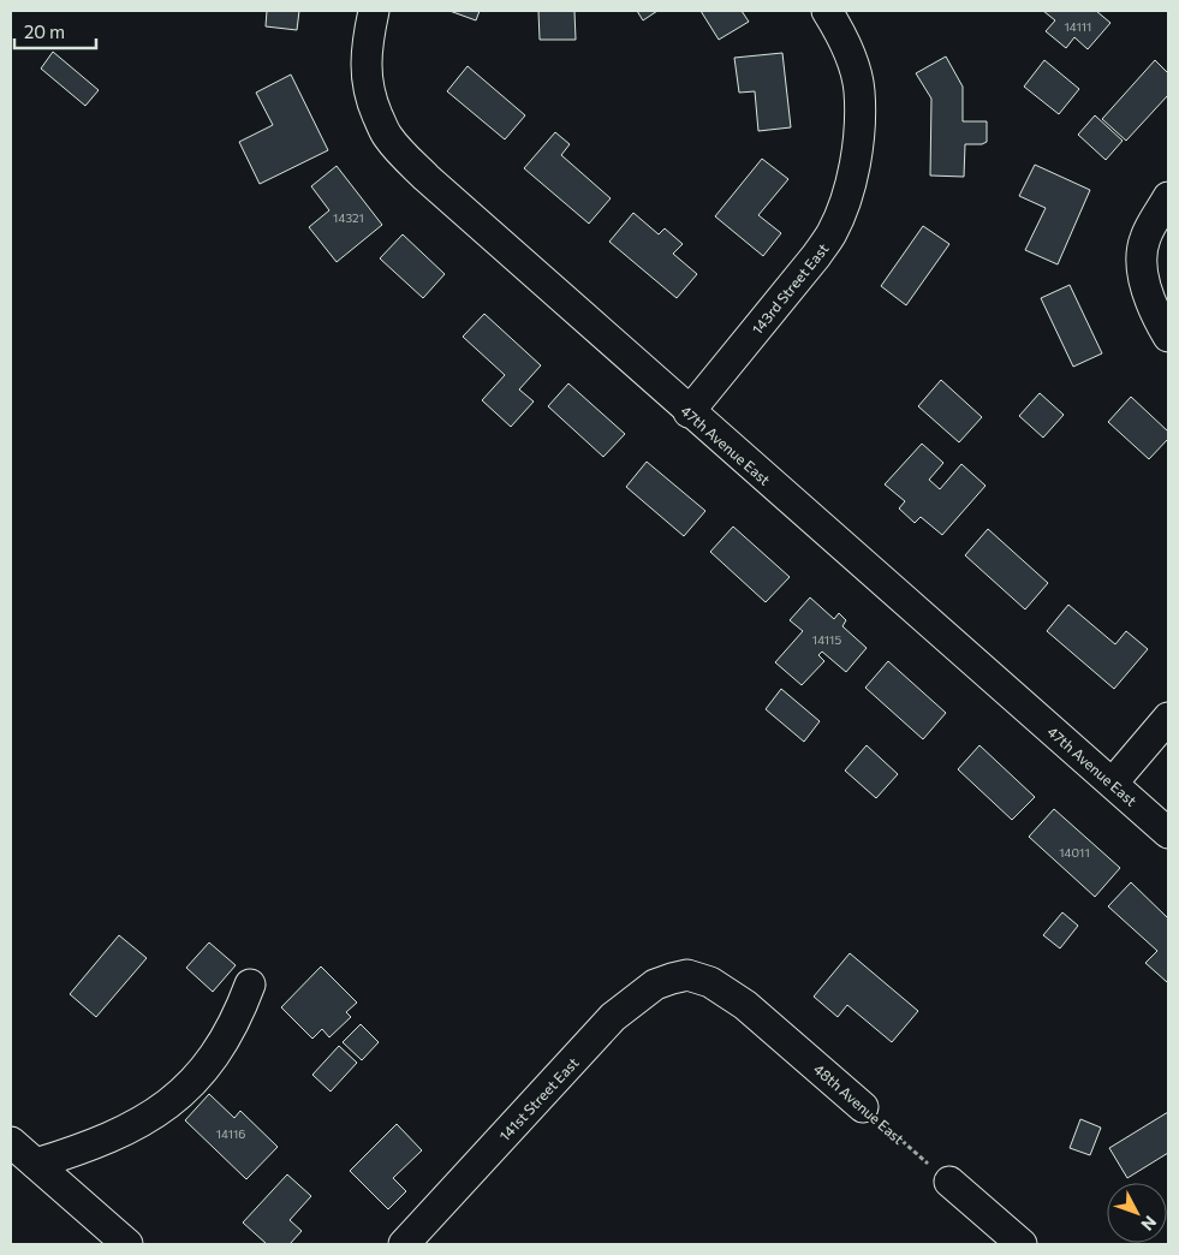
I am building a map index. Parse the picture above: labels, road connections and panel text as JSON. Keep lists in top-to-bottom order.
{
  "streets": {
    "street": [
      "143rd Street East",
      "47th Avenue East",
      "141st Street East",
      "48th Avenue East"
    ]
  },
  "crossings": [
    ["143rd Street East", "47th Avenue East"],
    ["141st Street East", "48th Avenue East"]
  ],
  "house_numbers": [
    "14111",
    "14321",
    "14115",
    "14011",
    "14116"
  ],
  "scale_bar": "20 m",
  "north": "bottom right"
}
